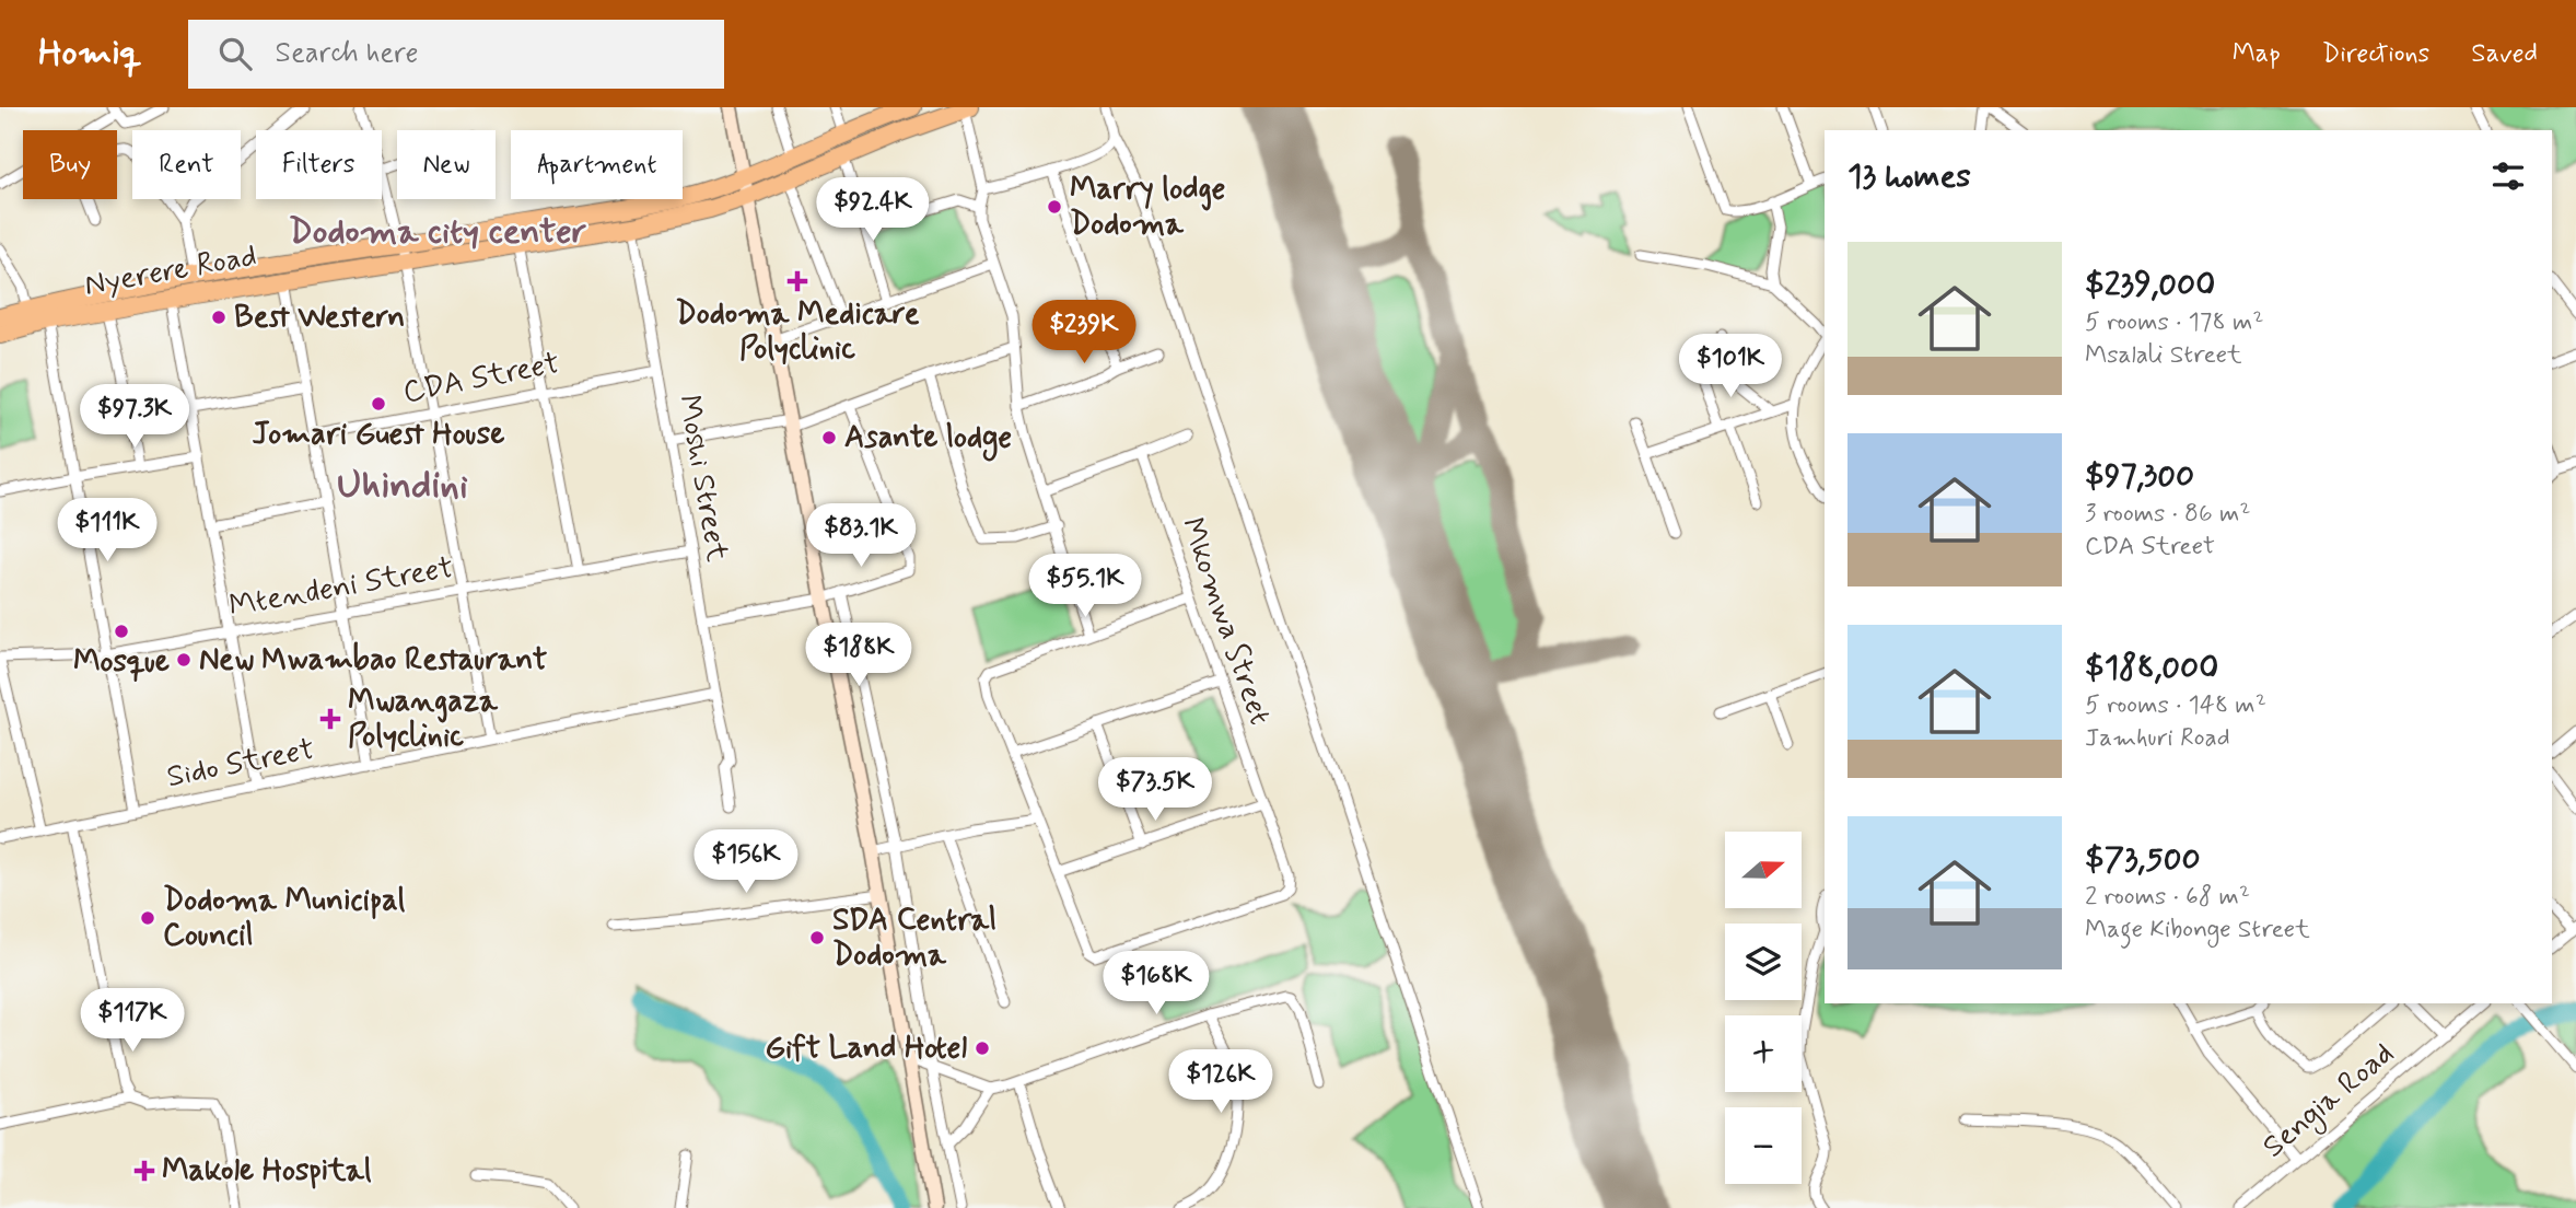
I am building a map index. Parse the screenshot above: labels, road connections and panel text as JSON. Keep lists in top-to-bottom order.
{
  "streets": {
    "highway": ["Nyerere Road"],
    "street": [
      "CDA Street",
      "Moshi Street",
      "Mtendeni Street",
      "Mkomwa Street",
      "Sido Street",
      "Sengia Road"
    ]
  },
  "crossings": [
    ["Nyerere Road", "Moshi Street"],
    ["CDA Street", "Moshi Street"],
    ["Moshi Street", "Mtendeni Street"],
    ["Moshi Street", "Sido Street"]
  ],
  "districts": ["Dodoma city center", "Uhindini"],
  "places": {
    "other": [
      "Marry lodge Dodoma",
      "Best Western",
      "Jomari Guest House",
      "Asante lodge",
      "Mosque",
      "New Mwambao Restaurant",
      "Dodoma Municipal Council",
      "SDA Central Dodoma",
      "Gift Land Hotel"
    ],
    "health": ["Dodoma Medicare Polyclinic", "Mwangaza Polyclinic", "Makole Hospital"]
  },
  "north": "right",
  "page": {
    "header": "Homiq",
    "search": "Search here",
    "nav": ["Map", "Directions", "Saved"],
    "chip": [
      "Buy",
      "Rent",
      "Filters",
      "New",
      "Apartment"
    ],
    "heading": "13 homes",
    "price": [
      "$92.4K",
      "$239K",
      "$101K",
      "$97.3K",
      "$111K",
      "$83.1K",
      "$55.1K",
      "$188K",
      "$73.5K",
      "$156K",
      "$168K",
      "$117K",
      "$126K"
    ],
    "list": [
      {
        "name": "$239,000",
        "note": "5 rooms · 178 m² · Msalali Street"
      },
      {
        "name": "$97,300",
        "note": "3 rooms · 86 m² · CDA Street"
      },
      {
        "name": "$188,000",
        "note": "5 rooms · 148 m² · Jamhuri Road"
      },
      {
        "name": "$73,500",
        "note": "2 rooms · 68 m² · Mage Kibonge Street"
      }
    ],
    "map_buttons": ["+", "−"]
  }
}
